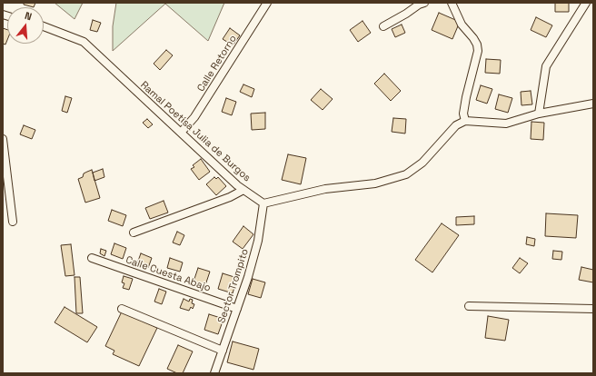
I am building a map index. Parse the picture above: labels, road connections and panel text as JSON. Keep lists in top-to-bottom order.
{
  "streets": {
    "street": [
      "Calle Retorno",
      "Ramal Poetisa Julia de Burgos",
      "Calle Cuesta Abajo",
      "Sector Trompito"
    ]
  },
  "crossings": [
    ["Calle Retorno", "Ramal Poetisa Julia de Burgos"],
    ["Ramal Poetisa Julia de Burgos", "Sector Trompito"],
    ["Calle Cuesta Abajo", "Sector Trompito"]
  ],
  "north": "top"
}
